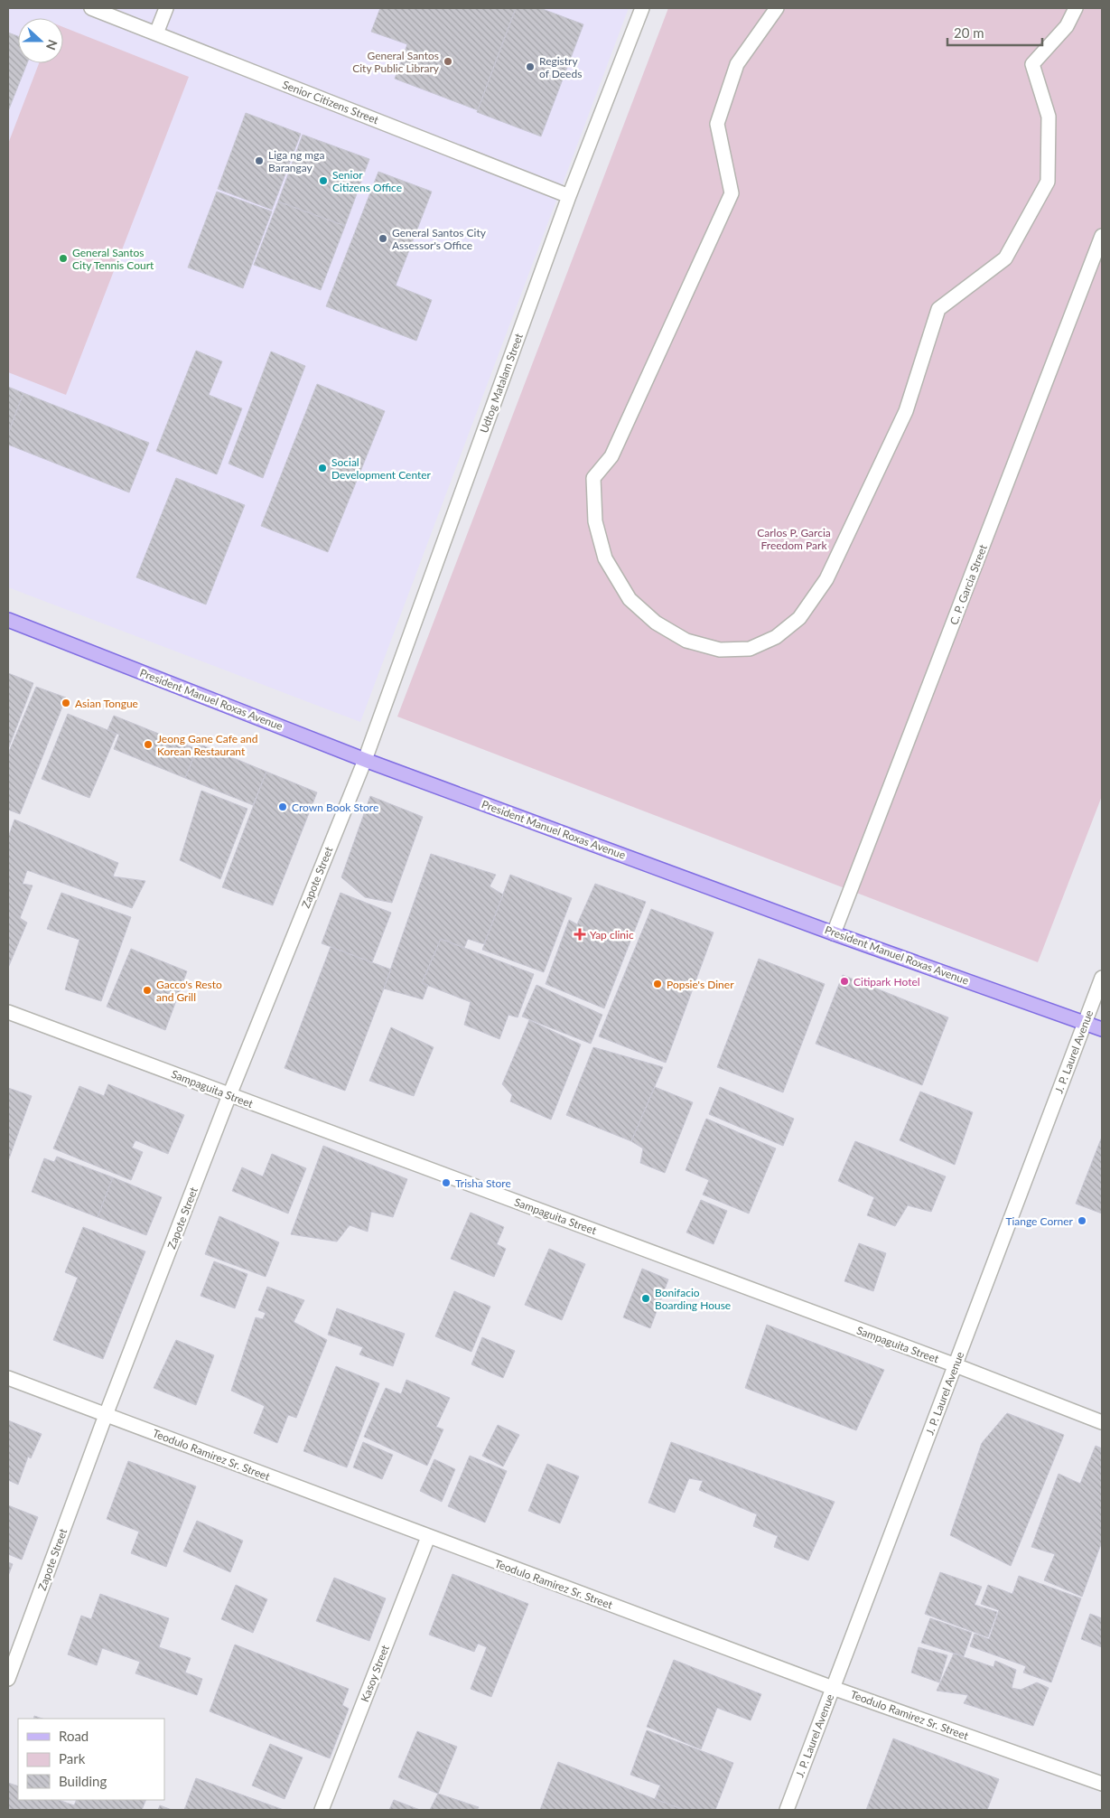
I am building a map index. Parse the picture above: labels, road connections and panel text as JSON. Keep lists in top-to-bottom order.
{
  "streets": {
    "main road": ["President Manuel Roxas Avenue"],
    "street": [
      "Senior Citizens Street",
      "Udtog Matalam Street",
      "C. P. Garcia Street",
      "Zapote Street",
      "J. P. Laurel Avenue",
      "Sampaguita Street",
      "Teodulo Ramirez Sr. Street",
      "Kasoy Street"
    ]
  },
  "crossings": [
    ["Senior Citizens Street", "Udtog Matalam Street"],
    ["Udtog Matalam Street", "President Manuel Roxas Avenue"],
    ["Udtog Matalam Street", "Zapote Street"],
    ["C. P. Garcia Street", "President Manuel Roxas Avenue"],
    ["President Manuel Roxas Avenue", "Zapote Street"],
    ["President Manuel Roxas Avenue", "J. P. Laurel Avenue"],
    ["Zapote Street", "Sampaguita Street"],
    ["Zapote Street", "Teodulo Ramirez Sr. Street"],
    ["J. P. Laurel Avenue", "Sampaguita Street"],
    ["J. P. Laurel Avenue", "Teodulo Ramirez Sr. Street"],
    ["Teodulo Ramirez Sr. Street", "Kasoy Street"]
  ],
  "parks": ["Carlos P. Garcia Freedom Park"],
  "places": {
    "other": [
      "General Santos City Public Library",
      "Registry of Deeds",
      "Liga ng mga Barangay",
      "Senior Citizens Office",
      "General Santos City Assessor's Office",
      "General Santos City Tennis Court",
      "Social Development Center",
      "Asian Tongue",
      "Jeong Gane Cafe and Korean Restaurant",
      "Crown Book Store",
      "Citipark Hotel",
      "Popsie's Diner",
      "Gacco's Resto and Grill",
      "Trisha Store",
      "Tiange Corner",
      "Bonifacio Boarding House"
    ],
    "health": ["Yap clinic"]
  },
  "legend": ["Road", "Park", "Building"],
  "scale_bar": "20 m",
  "north": "right"
}
